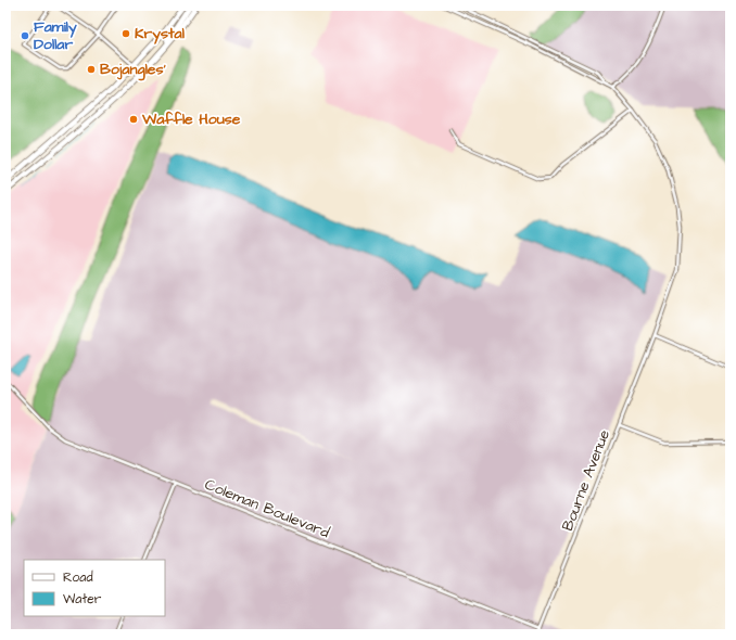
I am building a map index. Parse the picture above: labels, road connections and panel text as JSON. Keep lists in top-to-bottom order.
{
  "streets": {
    "street": ["Bourne Avenue", "Coleman Boulevard"]
  },
  "crossings": [
    ["Bourne Avenue", "Coleman Boulevard"]
  ],
  "places": [
    "Krystal",
    "Family Dollar",
    "Bojangles'",
    "Waffle House"
  ],
  "legend": ["Road", "Water"]
}
